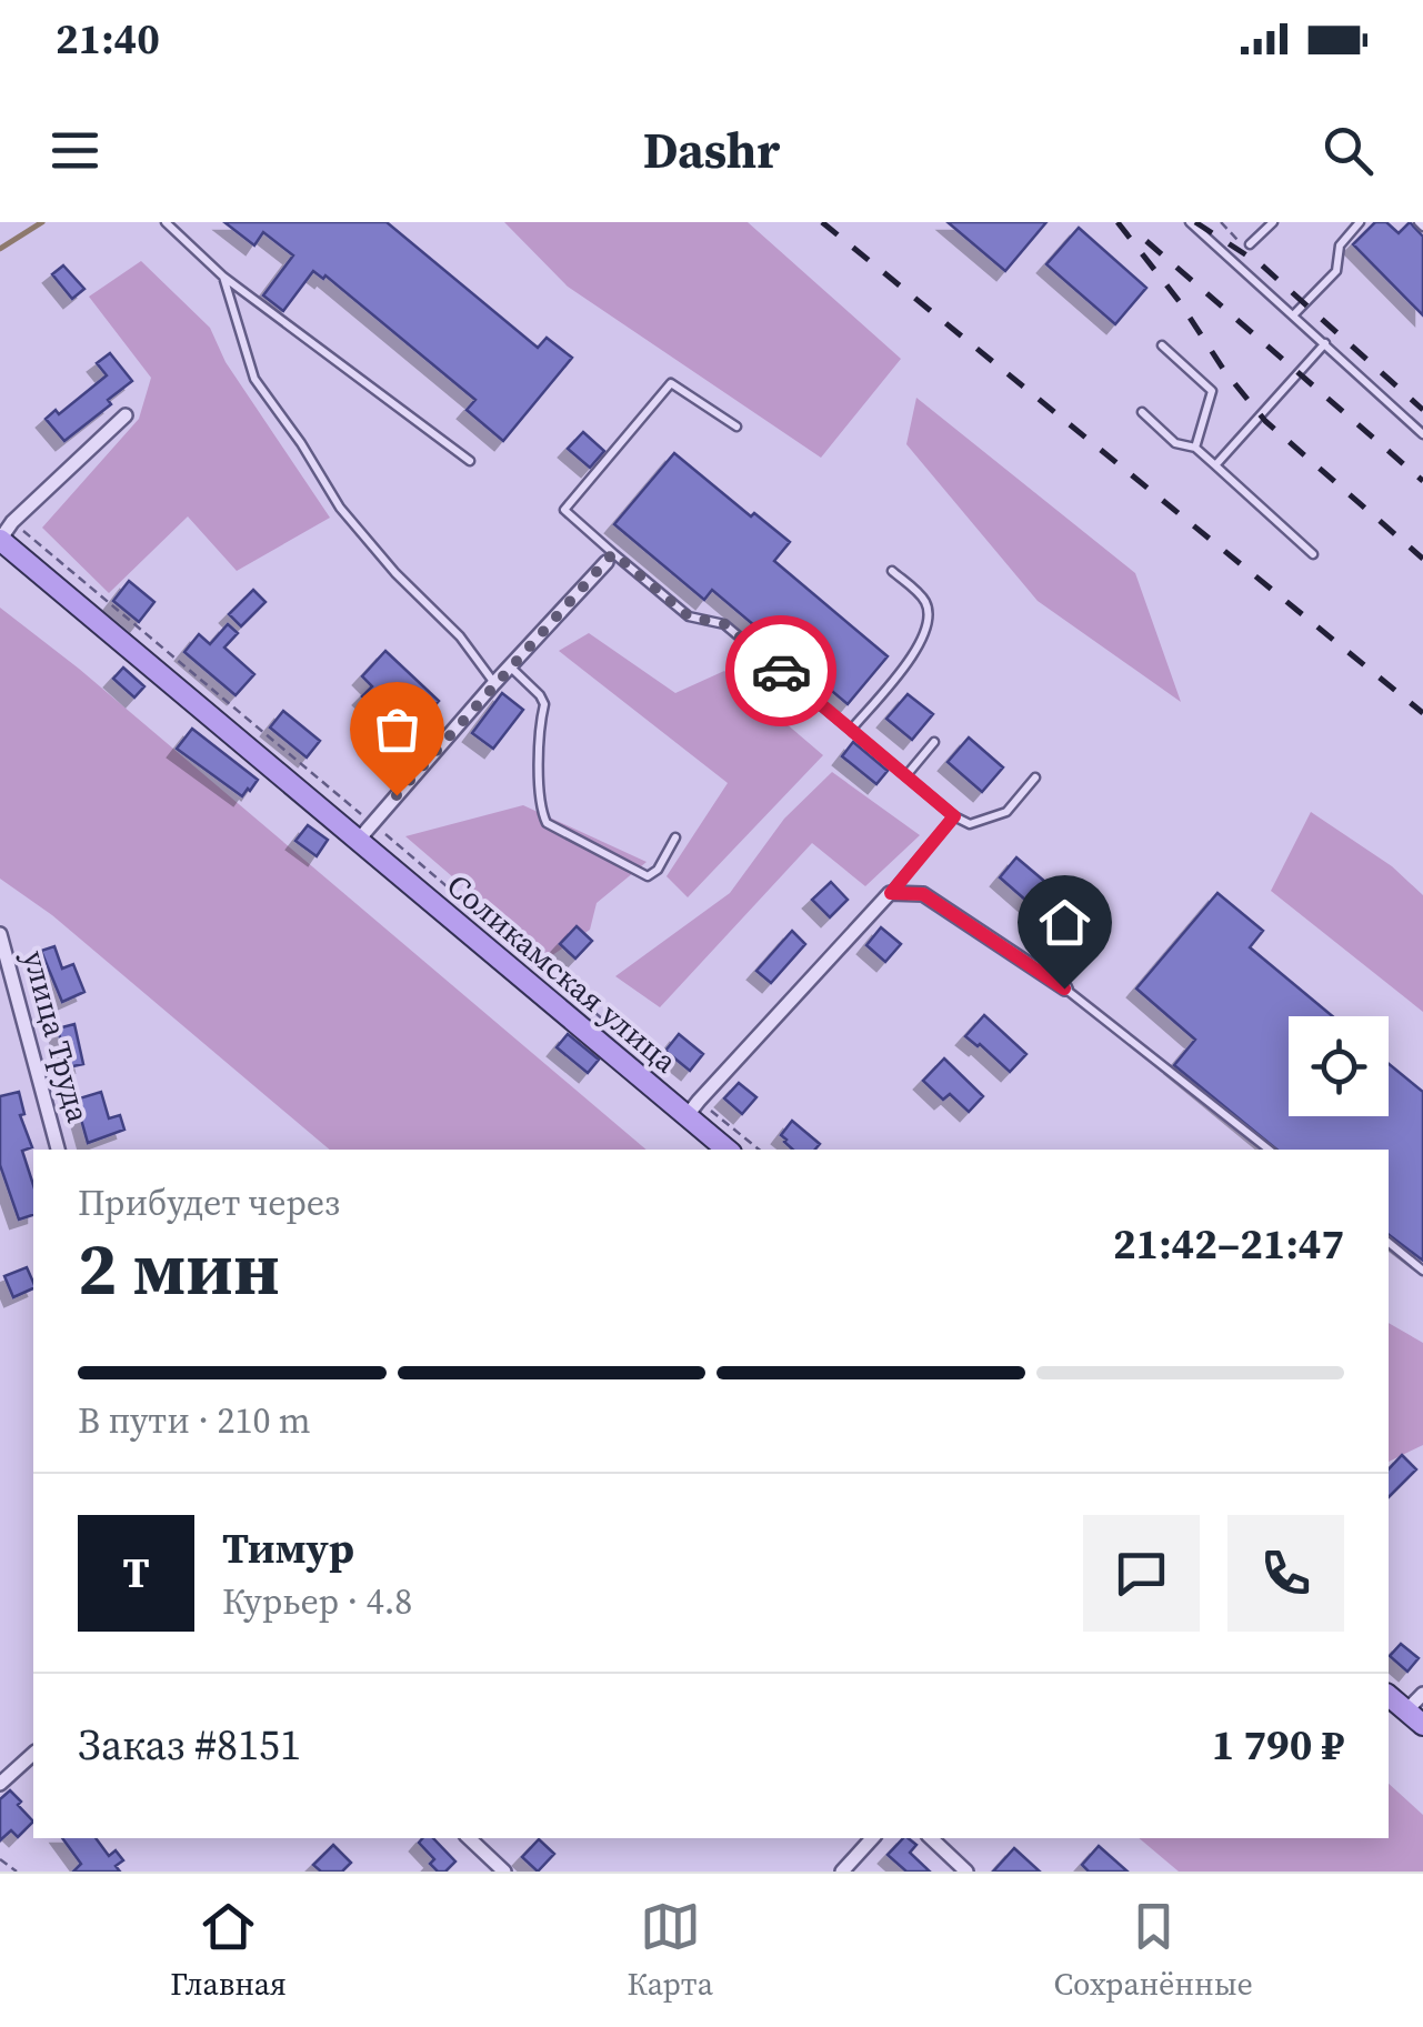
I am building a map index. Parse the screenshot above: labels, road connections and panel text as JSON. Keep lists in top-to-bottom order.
{
  "streets": {
    "main road": ["Соликамская улица"],
    "street": ["улица Труда"]
  },
  "page": {
    "status": "21:40",
    "header": "Dashr",
    "heading": ["2 мин", "Прибудет через", "21:42–21:47"],
    "panel": [
      "Тимур",
      "Курьер · 4.8",
      "Заказ #8151",
      "1 790 ₽"
    ],
    "bar": "В пути · 210 m",
    "round": "Т",
    "tabs": ["Главная", "Карта", "Сохранённые"]
  }
}
